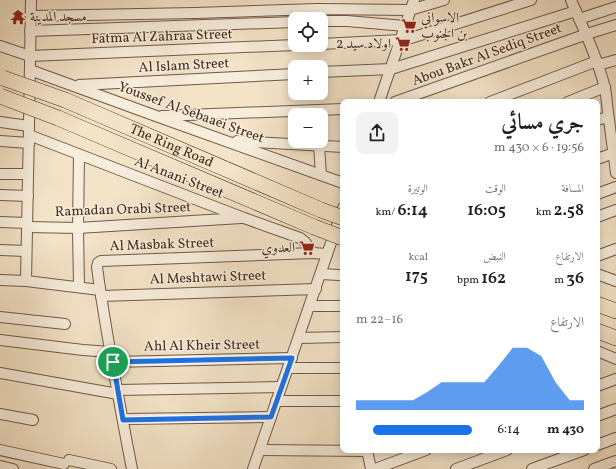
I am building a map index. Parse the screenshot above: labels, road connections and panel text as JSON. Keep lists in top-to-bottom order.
{
  "streets": {
    "highway": ["The Ring Road"],
    "street": [
      "Fatma Al Zahraa Street",
      "Abou Bakr Al Sediq Street",
      "Al Islam Street",
      "Youssef Al Sebaaei Street",
      "Al Anani Street",
      "Ramadan Orabi Street",
      "Al Masbak Street",
      "Al Meshtawi Street",
      "Ahl Al Kheir Street"
    ]
  },
  "crossings": [
    ["Al Islam Street", "Youssef Al Sebaaei Street"],
    ["Al Anani Street", "Ramadan Orabi Street"],
    ["Al Anani Street", "Al Masbak Street"],
    ["Al Masbak Street", "Al Meshtawi Street"],
    ["Al Masbak Street", "Ahl Al Kheir Street"]
  ],
  "places": {
    "temple": ["مسجد المدينة"],
    "supermarket": ["الاسواني بن الجنوب", "اولاد سيد 2", "العدوي"]
  },
  "page": {
    "map_buttons": ["+", "−"],
    "heading": ["جري مسائي", "19:56 · 6 × 430 m"],
    "stats": [
      ["المسافة", "2.58 km"],
      ["الوقت", "16:05"],
      ["الوتيرة", "6:14 /km"],
      ["الارتفاع", "36 m"],
      ["النبض", "162 bpm"],
      ["kcal", "175"]
    ],
    "chart": ["الارتفاع", "16–22 m"],
    "list": [
      {
        "name": "430 m",
        "note": "6:14"
      }
    ]
  }
}
